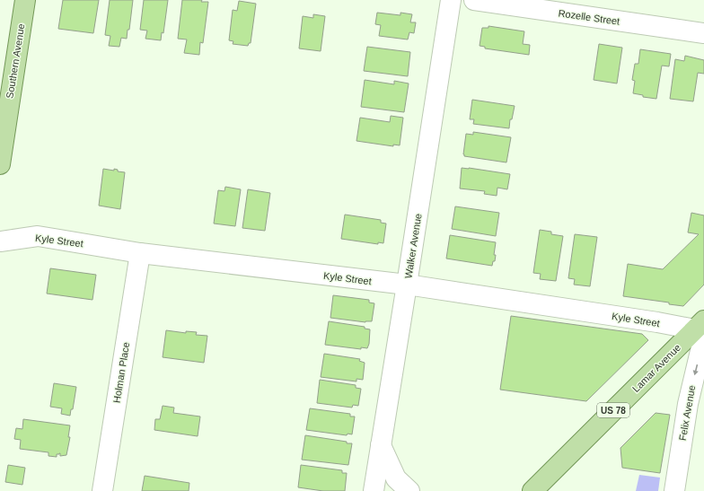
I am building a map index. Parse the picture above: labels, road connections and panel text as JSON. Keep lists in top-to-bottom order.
{
  "streets": {
    "main road": ["Southern Avenue", "Lamar Avenue", "US 78"],
    "street": [
      "Rozelle Street",
      "Kyle Street",
      "Walker Avenue",
      "Holman Place",
      "Felix Avenue"
    ]
  },
  "crossings": [
    ["Kyle Street", "Walker Avenue"],
    ["Kyle Street", "Lamar Avenue"],
    ["Kyle Street", "Holman Place"],
    ["Kyle Street", "Felix Avenue"],
    ["Lamar Avenue", "Felix Avenue"]
  ],
  "one_way": ["Felix Avenue"]
}
